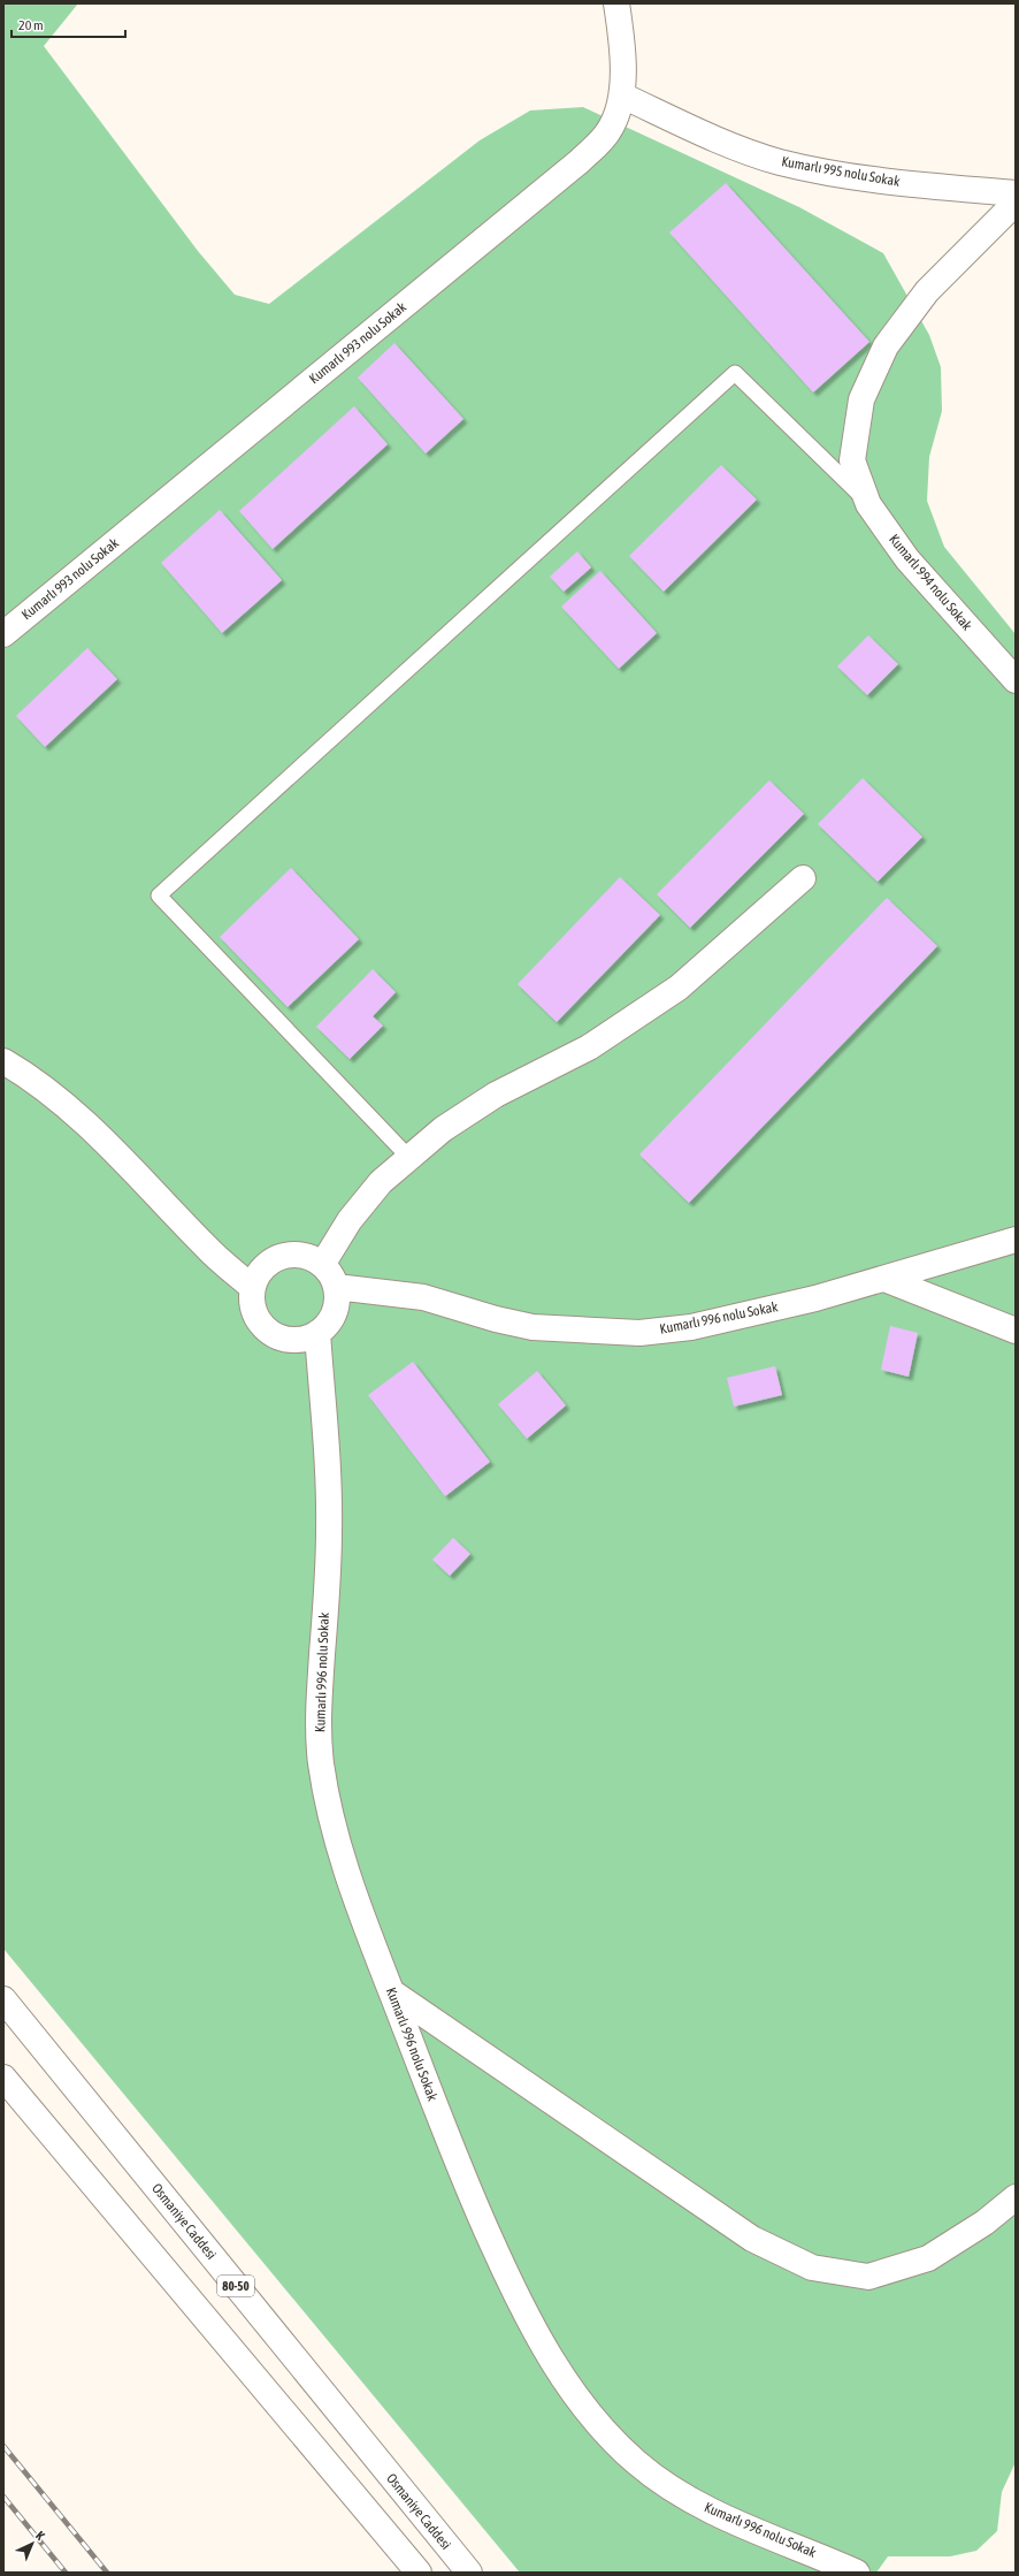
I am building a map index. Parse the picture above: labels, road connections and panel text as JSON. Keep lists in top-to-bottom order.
{
  "streets": {
    "main road": [
      "Kumarlı 995 nolu Sokak",
      "Kumarlı 993 nolu Sokak",
      "Kumarlı 994 nolu Sokak",
      "Kumarlı 996 nolu Sokak",
      "Osmaniye Caddesi",
      "80-50"
    ]
  },
  "crossings": [
    ["Kumarlı 995 nolu Sokak", "Kumarlı 993 nolu Sokak"]
  ],
  "scale_bar": "20 m",
  "north": "top right"
}
